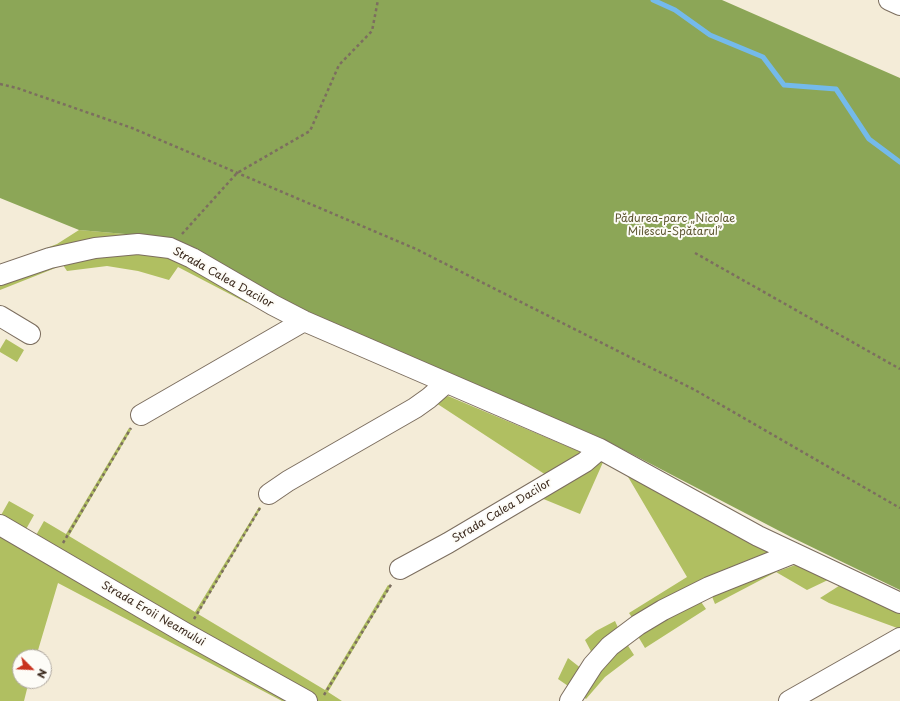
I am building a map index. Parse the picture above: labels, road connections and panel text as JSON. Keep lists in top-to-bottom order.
{
  "streets": {
    "street": ["Strada Calea Dacilor", "Strada Eroii Neamului"]
  },
  "parks": ["Pădurea-parc „Nicolae Milescu-Spătarul”"],
  "north": "bottom right"
}
